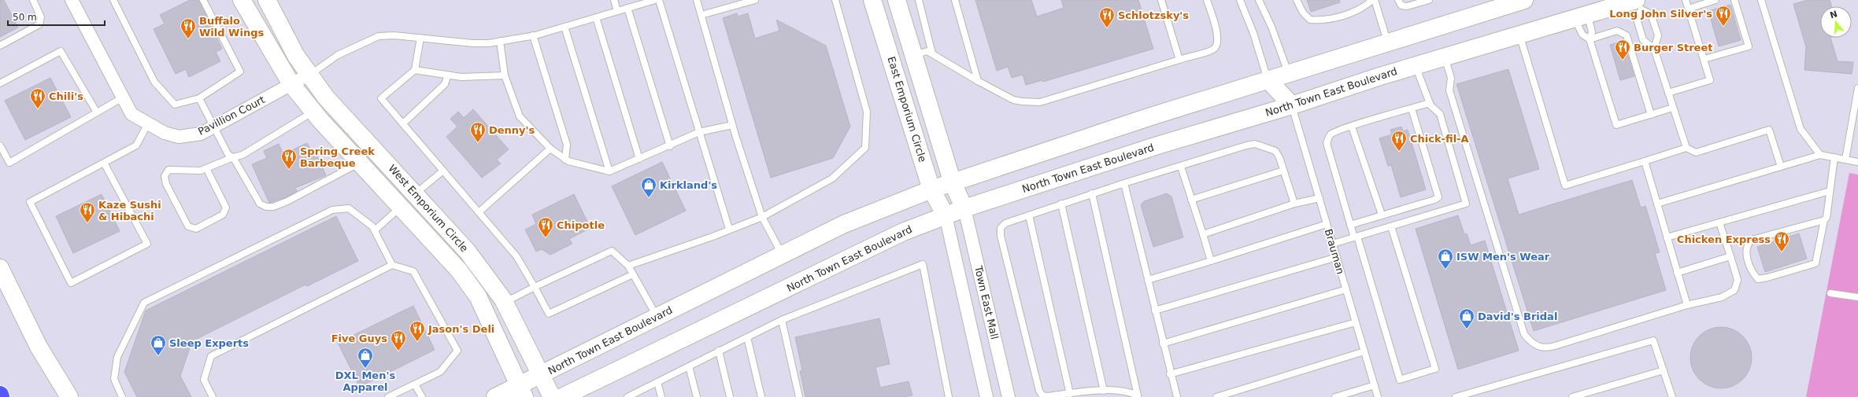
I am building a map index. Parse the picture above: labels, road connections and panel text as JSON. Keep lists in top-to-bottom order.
{
  "streets": {
    "main road": ["North Town East Boulevard", "East Emporium Circle", "West Emporium Circle"],
    "street": ["Pavillion Court", "Town East Mall"],
    "lane": ["Brauman"]
  },
  "crossings": [
    ["North Town East Boulevard", "East Emporium Circle"],
    ["North Town East Boulevard", "West Emporium Circle"],
    ["North Town East Boulevard", "Brauman"],
    ["North Town East Boulevard", "Town East Mall"],
    ["East Emporium Circle", "Town East Mall"],
    ["Pavillion Court", "West Emporium Circle"]
  ],
  "places": {
    "restaurant": [
      "Long John Silver's",
      "Schlotzsky's",
      "Buffalo Wild Wings",
      "Burger Street",
      "Chili's",
      "Denny's",
      "Chick-fil-A",
      "Spring Creek Barbeque",
      "Kaze Sushi & Hibachi",
      "Chipotle",
      "Chicken Express",
      "Jason's Deli",
      "Five Guys"
    ],
    "shop": [
      "Kirkland's",
      "ISW Men's Wear",
      "David's Bridal",
      "Sleep Experts",
      "DXL Men's Apparel"
    ]
  },
  "scale_bar": "50 m",
  "north": "top"
}
